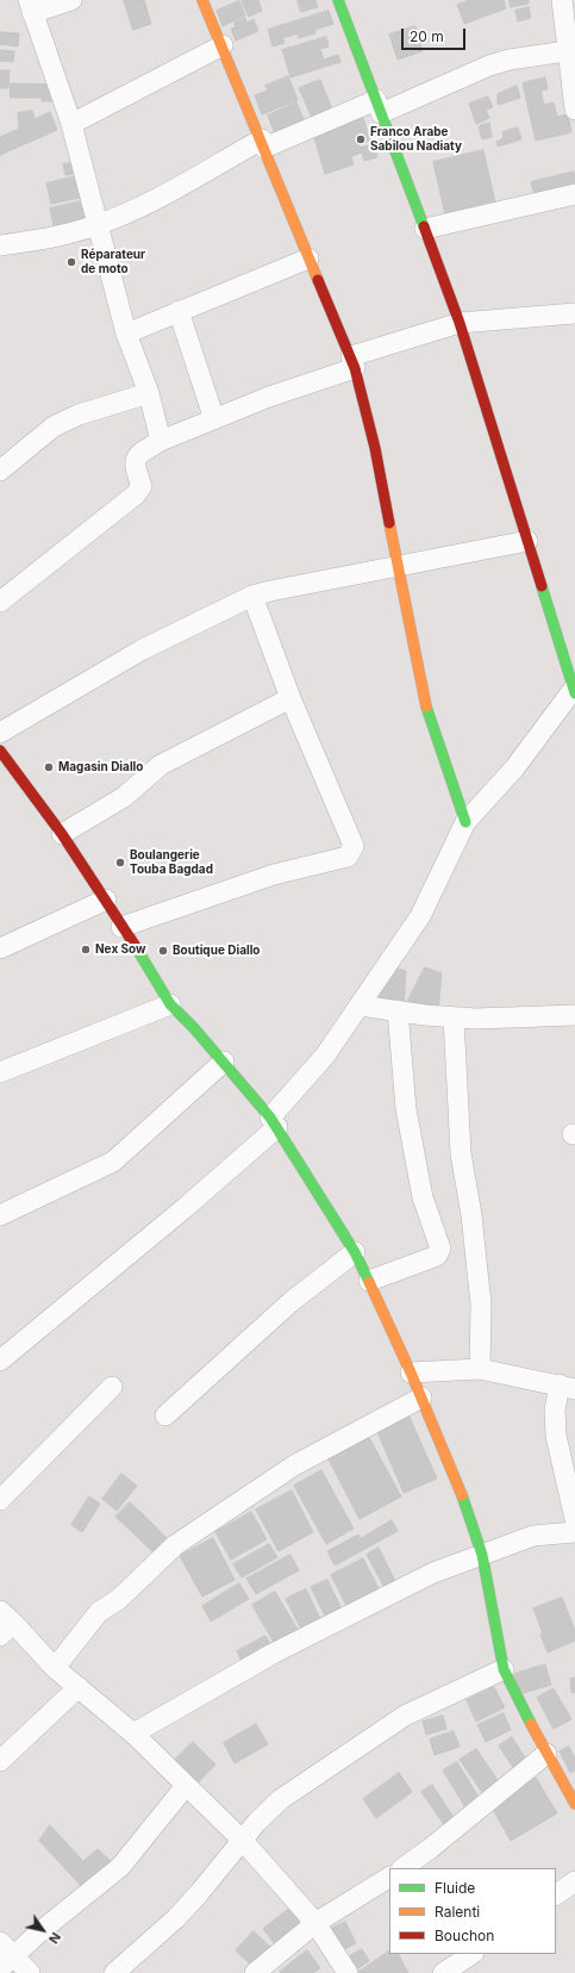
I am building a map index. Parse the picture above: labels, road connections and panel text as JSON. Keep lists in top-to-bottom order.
{
  "places": [
    "Franco Arabe Sabilou Nadiaty",
    "Réparateur de moto",
    "Magasin Diallo",
    "Boulangerie Touba Bagdad",
    "Nex Sow",
    "Boutique Diallo"
  ],
  "legend": ["Fluide", "Ralenti", "Bouchon"],
  "scale_bar": "20 m",
  "north": "bottom right"
}
